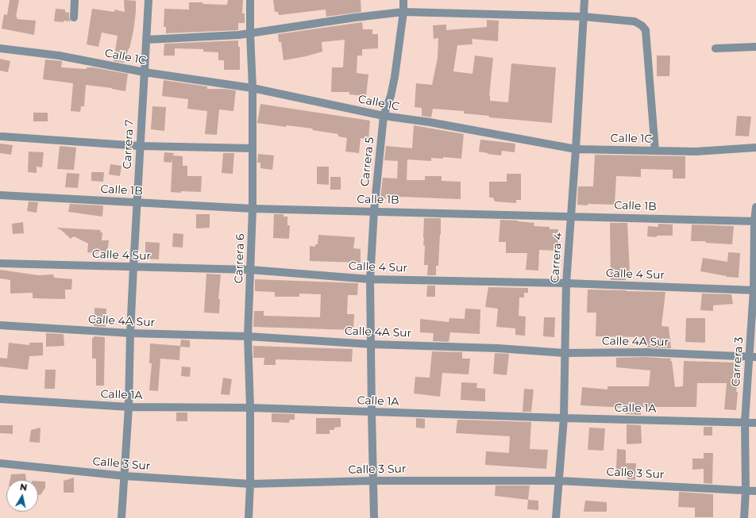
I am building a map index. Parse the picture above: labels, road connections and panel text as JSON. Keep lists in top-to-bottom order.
{
  "streets": {
    "street": [
      "Calle 1C",
      "Carrera 7",
      "Carrera 5",
      "Calle 1B",
      "Calle 4 Sur",
      "Carrera 4",
      "Carrera 6",
      "Calle 4A Sur",
      "Carrera 3",
      "Calle 1A",
      "Calle 3 Sur"
    ]
  },
  "crossings": [
    ["Calle 1C", "Carrera 7"],
    ["Calle 1C", "Carrera 5"],
    ["Calle 1C", "Carrera 4"],
    ["Calle 1C", "Carrera 6"],
    ["Carrera 7", "Calle 1B"],
    ["Carrera 7", "Calle 4 Sur"],
    ["Carrera 7", "Calle 4A Sur"],
    ["Carrera 7", "Calle 1A"],
    ["Carrera 7", "Calle 3 Sur"],
    ["Carrera 5", "Calle 1B"],
    ["Carrera 5", "Calle 4 Sur"],
    ["Carrera 5", "Calle 4A Sur"],
    ["Carrera 5", "Calle 1A"],
    ["Carrera 5", "Calle 3 Sur"],
    ["Calle 1B", "Carrera 4"],
    ["Calle 1B", "Carrera 6"],
    ["Calle 1B", "Carrera 3"],
    ["Calle 4 Sur", "Carrera 4"],
    ["Calle 4 Sur", "Carrera 6"],
    ["Calle 4 Sur", "Carrera 3"],
    ["Carrera 4", "Calle 4A Sur"],
    ["Carrera 4", "Calle 1A"],
    ["Carrera 4", "Calle 3 Sur"],
    ["Carrera 6", "Calle 4A Sur"],
    ["Carrera 6", "Calle 1A"],
    ["Carrera 6", "Calle 3 Sur"],
    ["Calle 4A Sur", "Carrera 3"],
    ["Carrera 3", "Calle 1A"],
    ["Carrera 3", "Calle 3 Sur"]
  ],
  "north": "top"
}
